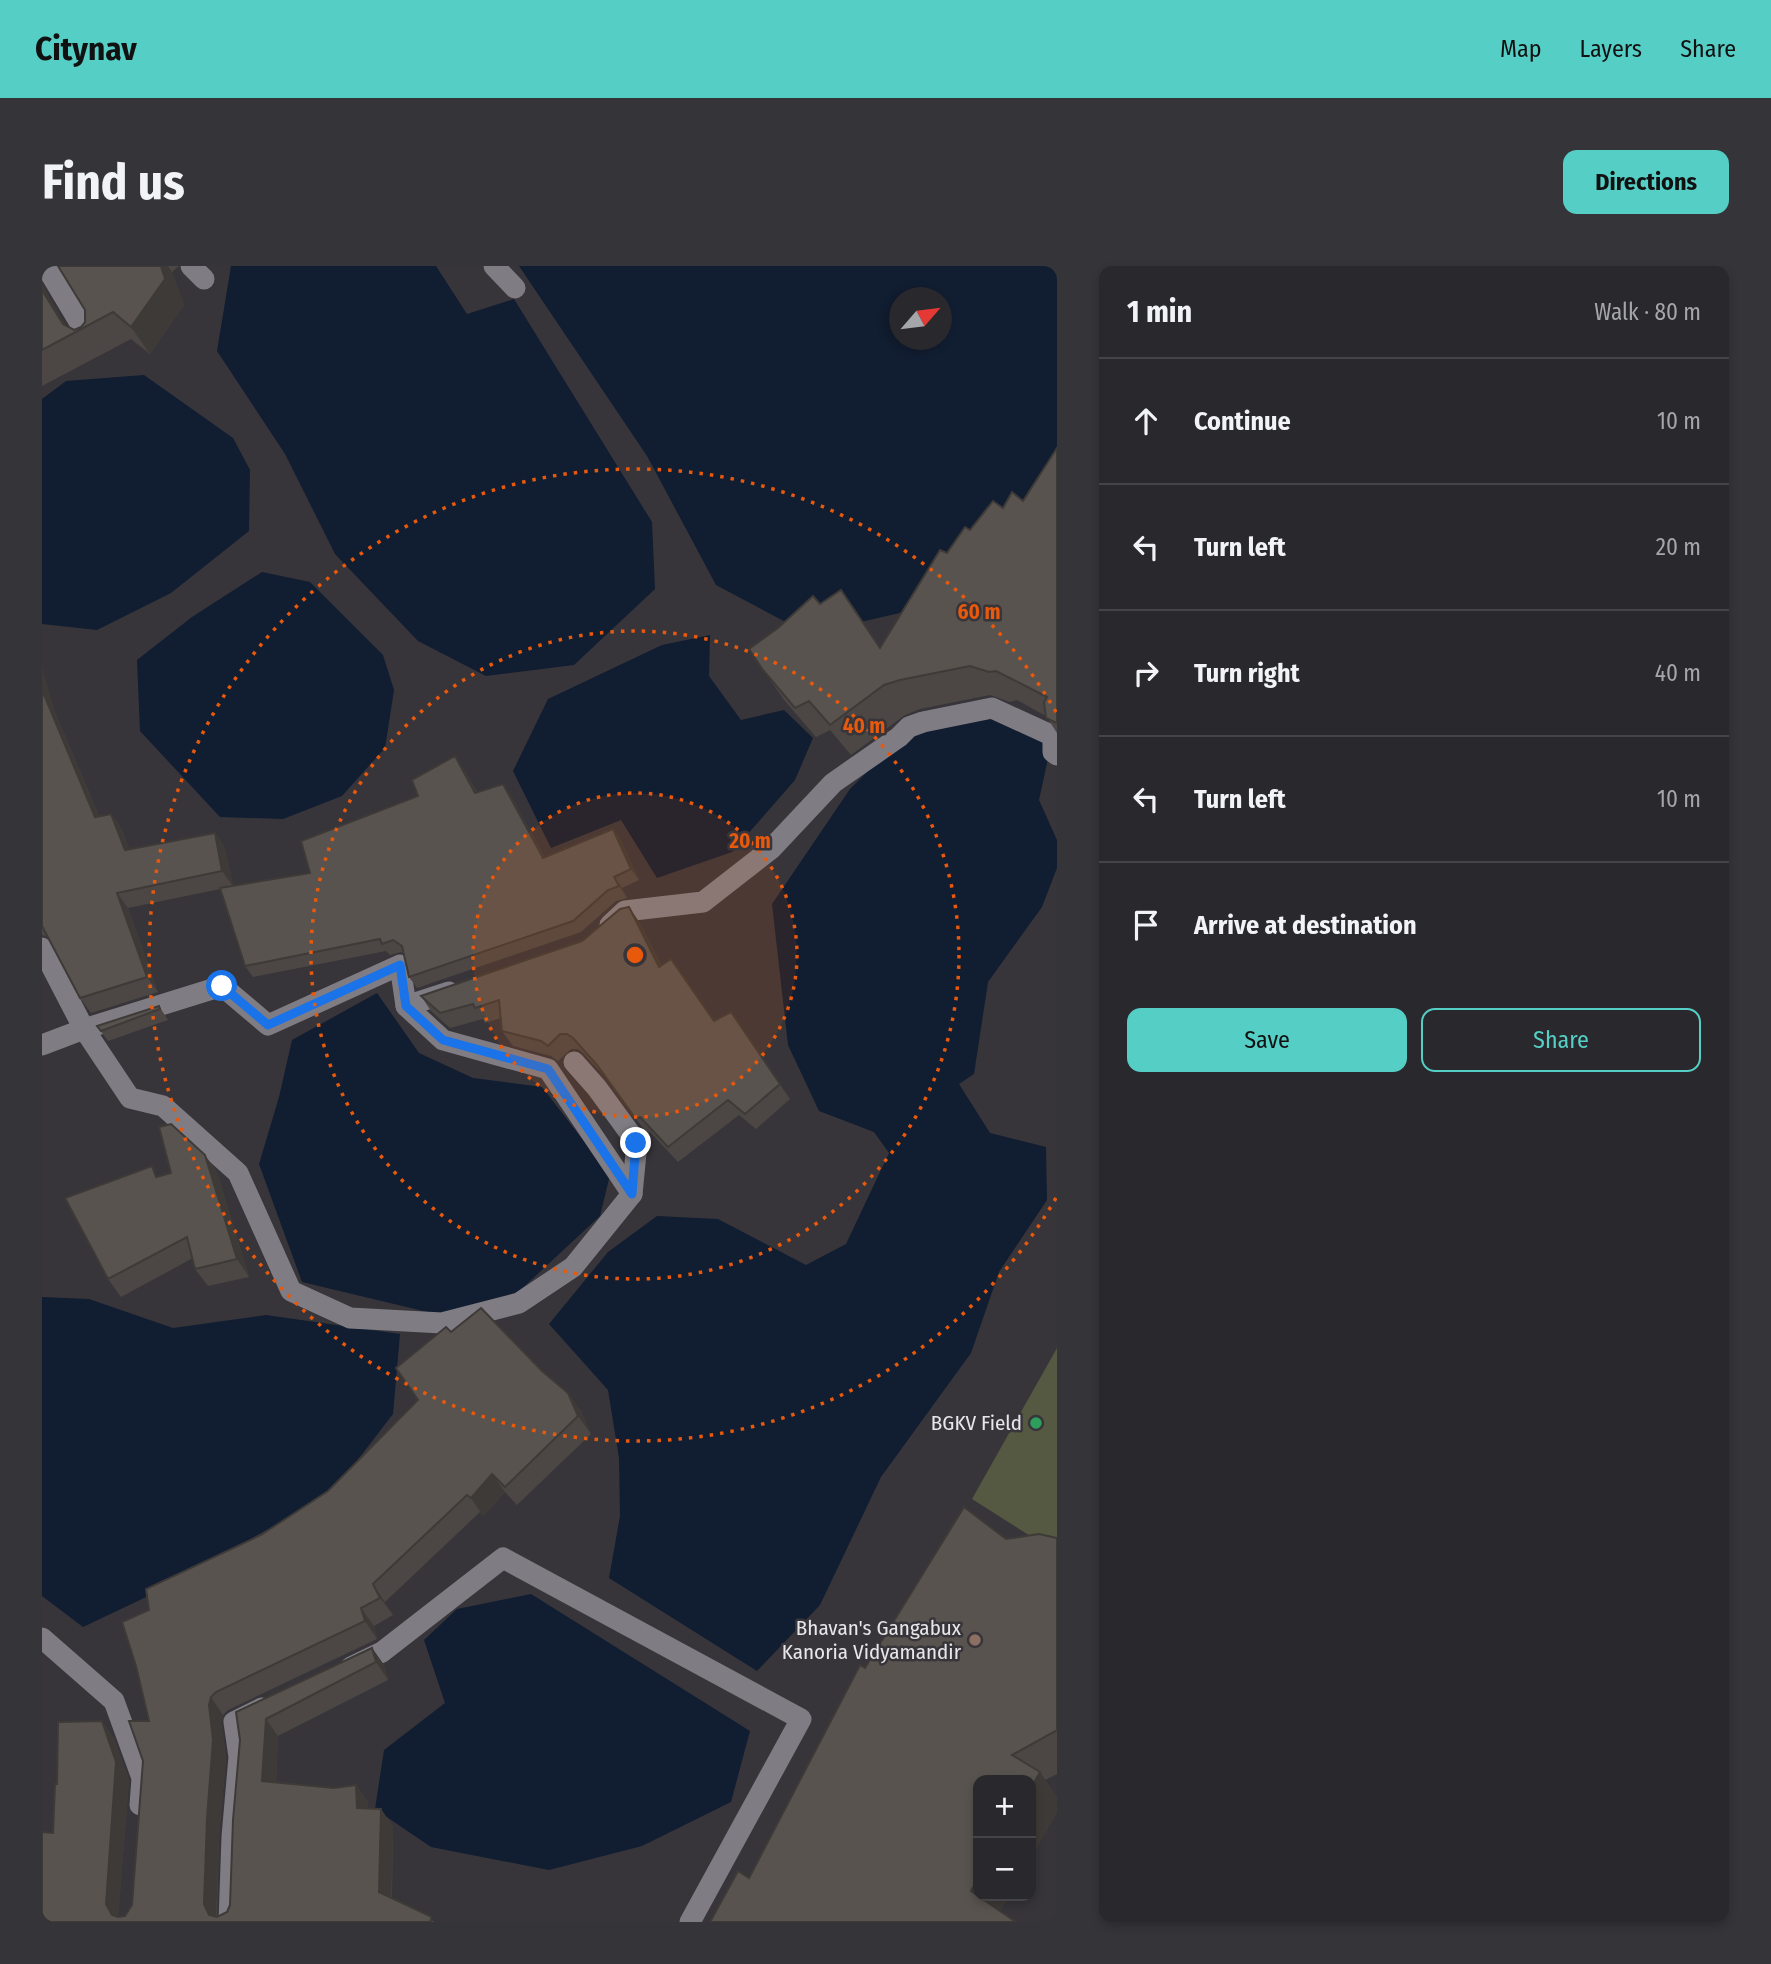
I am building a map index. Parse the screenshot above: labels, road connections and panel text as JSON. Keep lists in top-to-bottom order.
{
  "places": ["BGKV Field", "Bhavan's Gangabux Kanoria Vidyamandir"],
  "north": "top right",
  "page": {
    "header": "Citynav",
    "nav": ["Map", "Layers", "Share"],
    "buttons": [
      "Directions",
      ["Save", "Share"]
    ],
    "title": "Find us",
    "heading": ["1 min", "Walk · 80 m"],
    "list": [
      ["Continue", "10 m"],
      ["Turn left", "20 m"],
      ["Turn right", "40 m"],
      ["Turn left", "10 m"],
      "Arrive at destination"
    ],
    "map_buttons": ["+", "−"]
  },
  "rings": ["60 m", "40 m", "20 m"]
}
